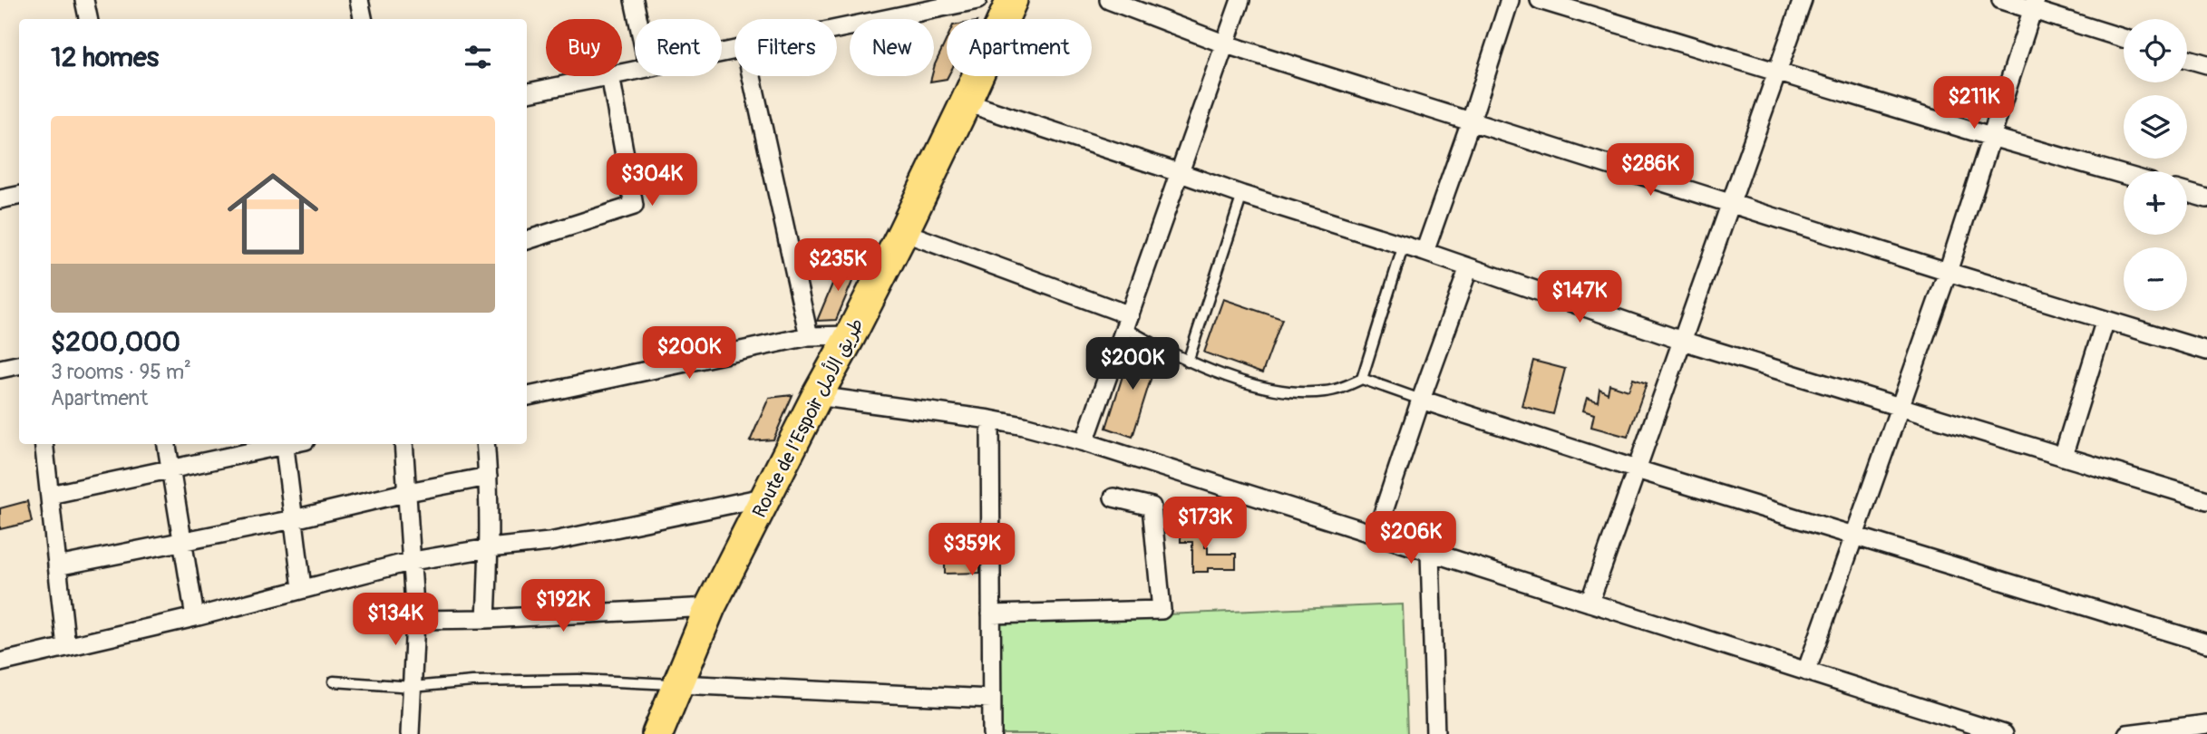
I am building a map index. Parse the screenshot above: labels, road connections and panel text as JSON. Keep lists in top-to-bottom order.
{
  "streets": {
    "highway": ["Route de l’Espoir طريق الأمل"]
  },
  "page": {
    "map_buttons": ["+", "−"],
    "chip": [
      "Buy",
      "Rent",
      "Filters",
      "New",
      "Apartment"
    ],
    "heading": "12 homes",
    "price": [
      "$211K",
      "$286K",
      "$304K",
      "$235K",
      "$147K",
      "$200K",
      "$200K",
      "$173K",
      "$206K",
      "$359K",
      "$192K",
      "$134K"
    ],
    "list": [
      {
        "name": "$200,000",
        "note": "3 rooms · 95 m² · Apartment"
      }
    ]
  }
}
